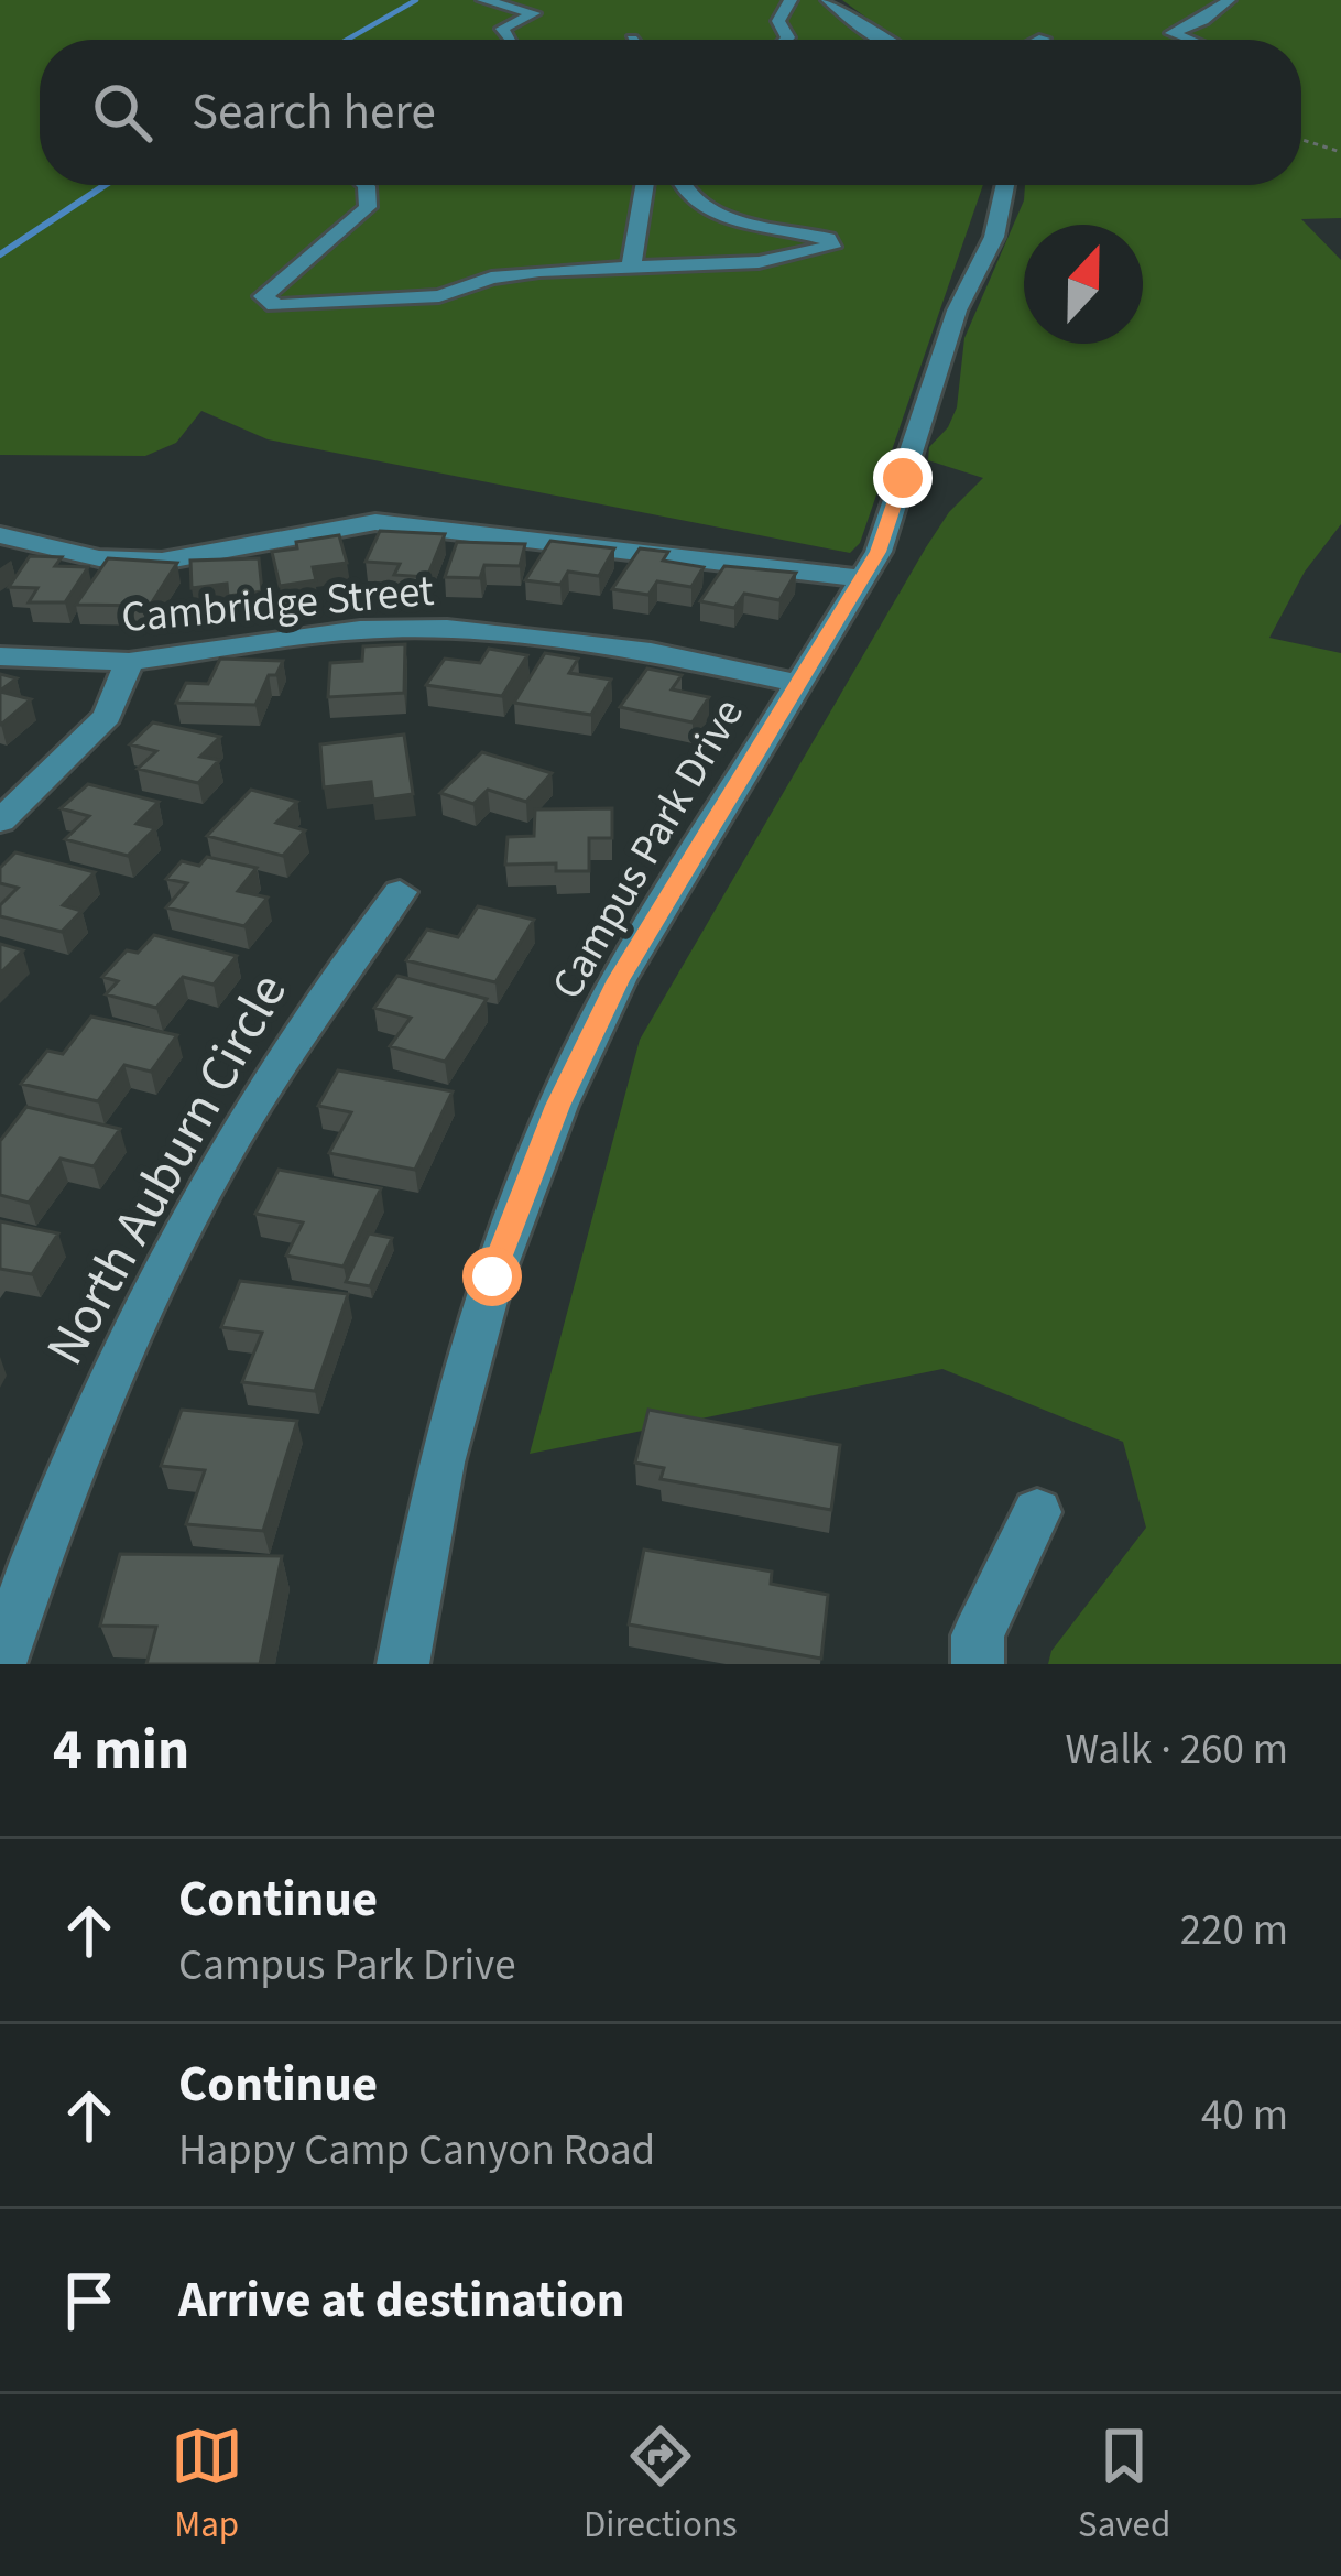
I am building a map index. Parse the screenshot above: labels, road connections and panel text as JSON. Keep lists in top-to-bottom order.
{
  "streets": {
    "street": ["Cambridge Street", "Campus Park Drive", "North Auburn Circle"]
  },
  "crossings": [
    ["Cambridge Street", "Campus Park Drive"]
  ],
  "north": "top",
  "page": {
    "search": "Search here",
    "heading": ["4 min", "Walk · 260 m"],
    "list": [
      ["Continue", "Campus Park Drive", "220 m"],
      ["Continue", "Happy Camp Canyon Road", "40 m"],
      "Arrive at destination"
    ],
    "nav": ["Map", "Directions", "Saved"]
  }
}
